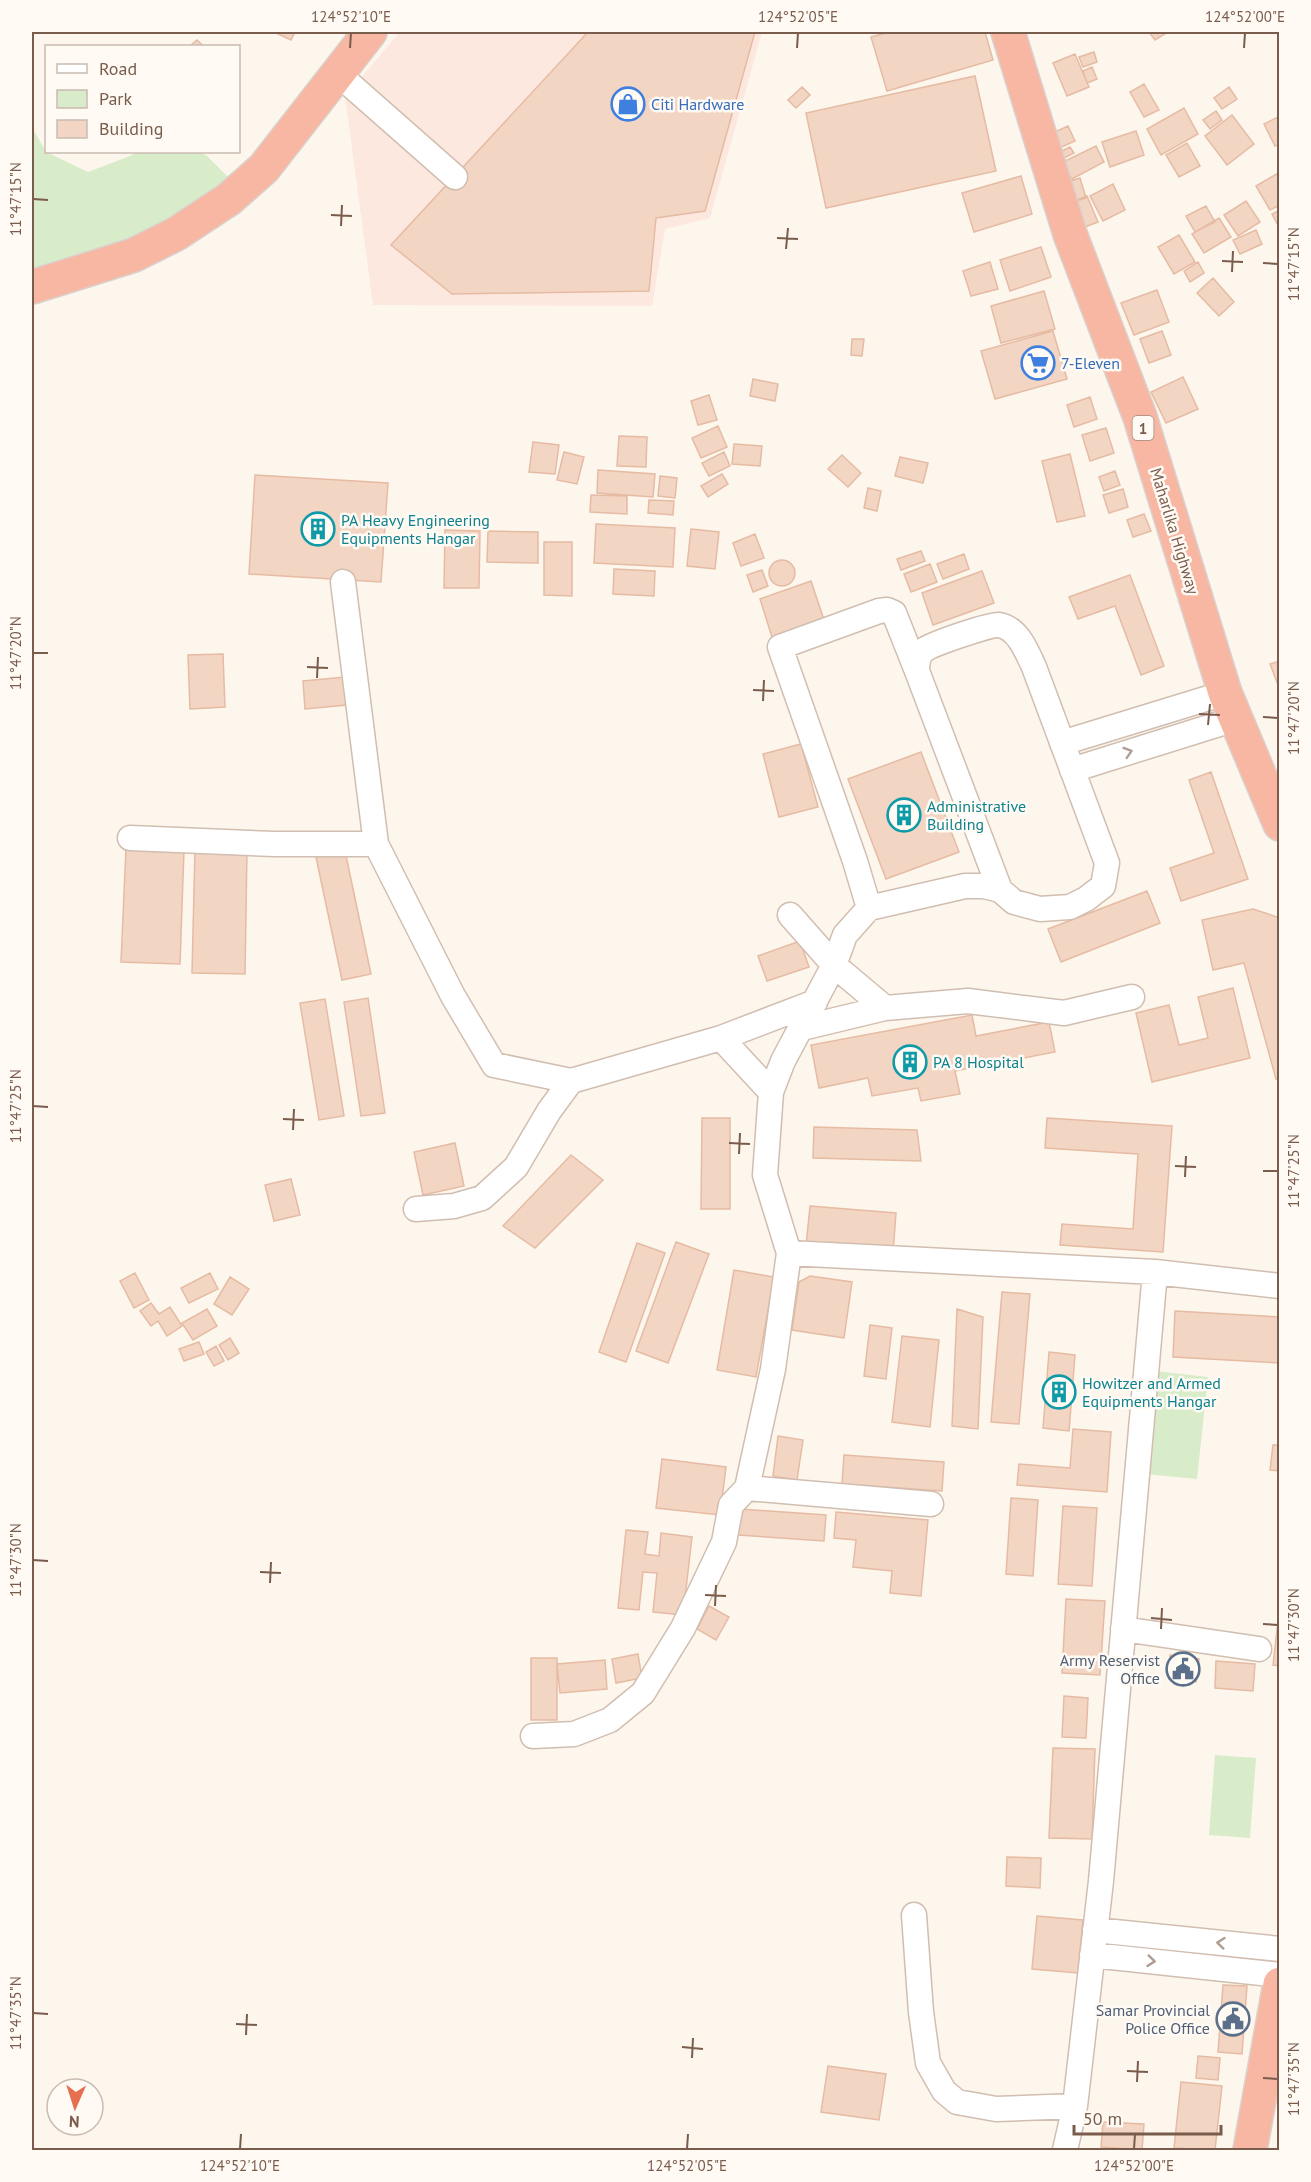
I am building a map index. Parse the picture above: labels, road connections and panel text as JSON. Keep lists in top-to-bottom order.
{
  "streets": {
    "highway": ["1", "Maharlika Highway"]
  },
  "places": {
    "shop": ["Citi Hardware"],
    "supermarket": ["7-Eleven"],
    "building": [
      "PA Heavy Engineering Equipments Hangar",
      "Administrative Building",
      "PA 8 Hospital",
      "Howitzer and Armed Equipments Hangar"
    ],
    "public building": ["Army Reservist Office", "Samar Provincial Police Office"]
  },
  "legend": ["Road", "Park", "Building"],
  "scale_bar": "50 m",
  "north": "bottom",
  "coordinates": [
    "124°52'10\"E",
    "124°52'05\"E",
    "124°52'00\"E",
    "11°47'15\"N",
    "11°47'20\"N",
    "11°47'25\"N",
    "11°47'30\"N",
    "11°47'35\"N"
  ]
}
